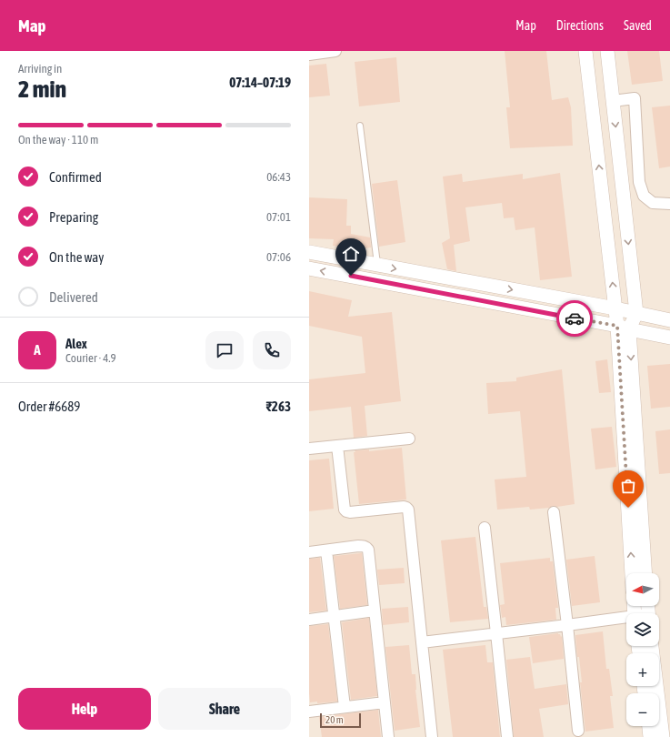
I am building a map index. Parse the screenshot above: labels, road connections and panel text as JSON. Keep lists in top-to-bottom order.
{
  "scale_bar": "20 m",
  "north": "left",
  "page": {
    "header": "Map",
    "nav": ["Map", "Directions", "Saved"],
    "heading": ["2 min", "Arriving in", "07:14–07:19"],
    "panel": [
      "Alex",
      "Courier · 4.9",
      "Order #6689",
      "₹263"
    ],
    "bar": "On the way · 110 m",
    "list": [
      ["Confirmed", "06:43"],
      ["Preparing", "07:01"],
      ["On the way", "07:06"],
      "Delivered"
    ],
    "round": "A",
    "map_buttons": ["+", "−"],
    "buttons": ["Help", "Share"],
    "scale": "20 m"
  }
}
